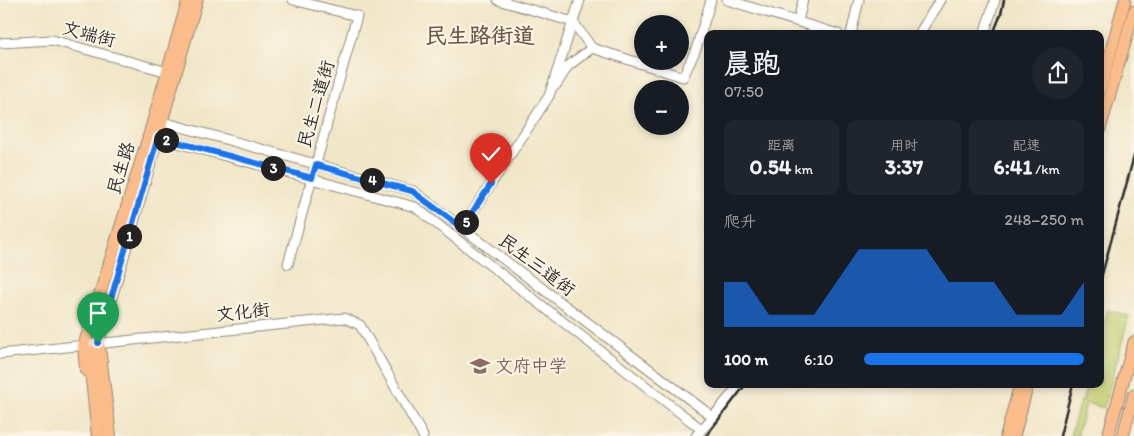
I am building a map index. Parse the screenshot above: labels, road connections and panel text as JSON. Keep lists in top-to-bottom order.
{
  "streets": {
    "main road": ["民生路"],
    "street": [
      "文端街",
      "民生二道街",
      "民生三道街",
      "文化街"
    ]
  },
  "crossings": [
    ["文端街", "民生路"],
    ["民生二道街", "民生三道街"],
    ["民生路", "民生三道街"],
    ["民生路", "文化街"]
  ],
  "districts": ["民生路街道"],
  "places": {
    "school or university": ["文府中学"]
  },
  "page": {
    "map_buttons": ["+", "−"],
    "heading": ["晨跑", "07:50"],
    "stats": [
      ["距离", "0.54 km"],
      ["用时", "3:37"],
      ["配速", "6:41 /km"]
    ],
    "pins": [
      "2",
      "3",
      "4",
      "5",
      "1"
    ],
    "chart": ["爬升", "248–250 m"],
    "list": [
      {
        "name": "100 m",
        "note": "6:10"
      }
    ]
  }
}
